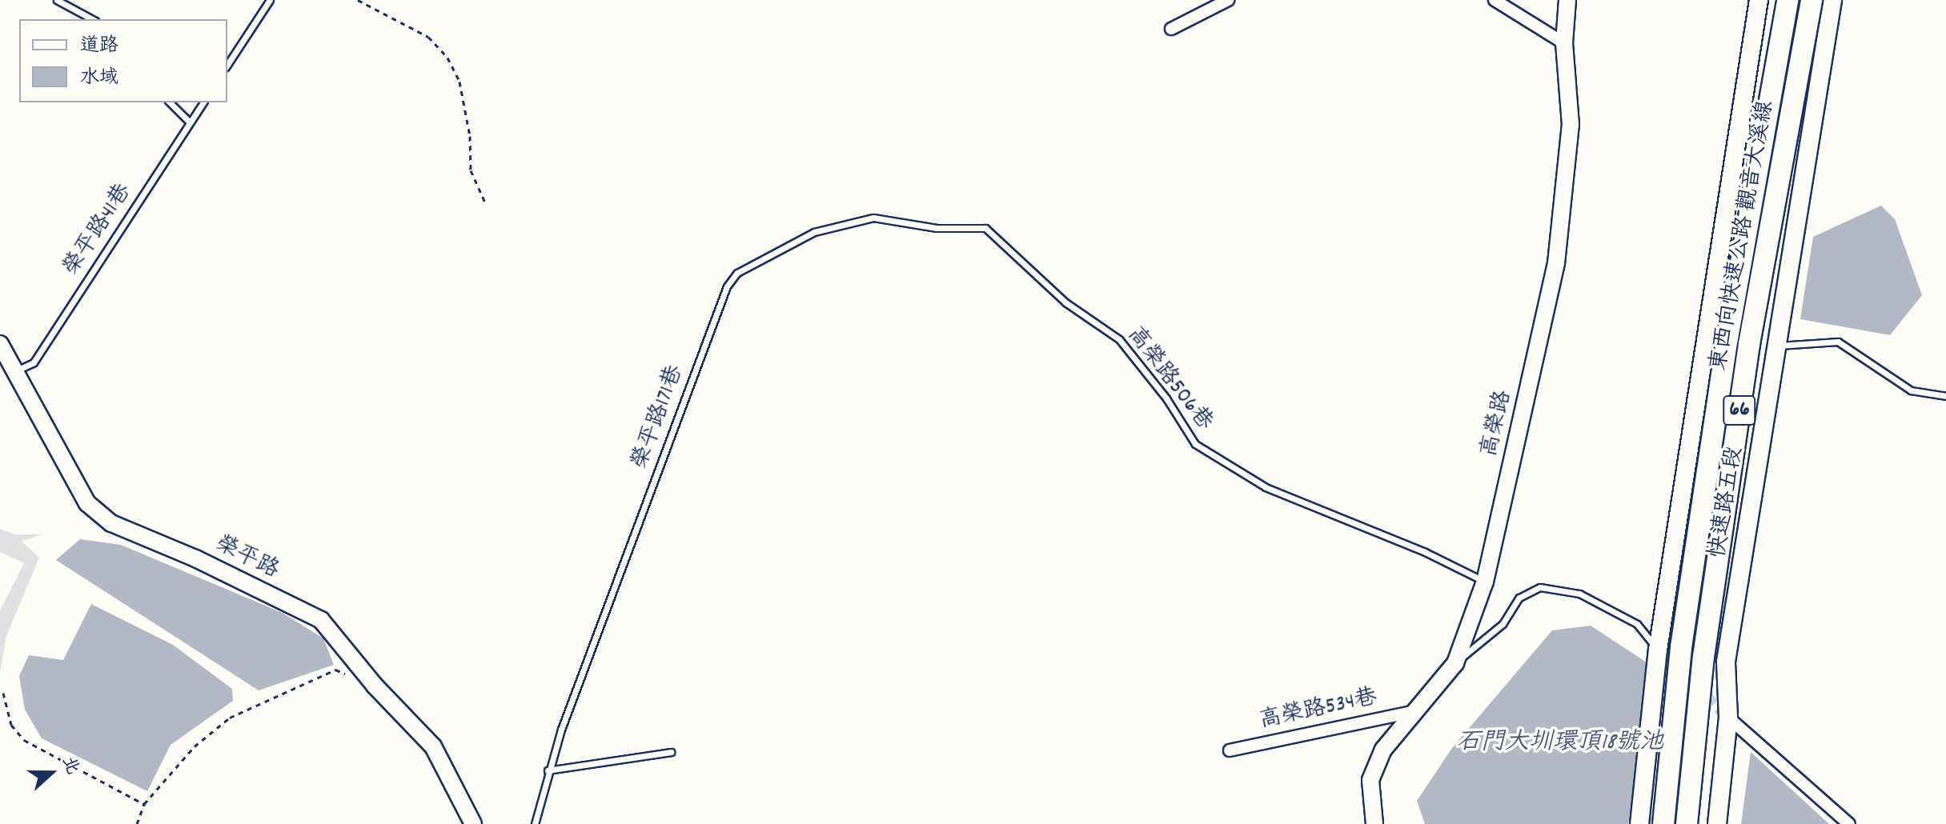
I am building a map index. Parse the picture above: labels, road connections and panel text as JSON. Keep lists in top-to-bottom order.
{
  "streets": {
    "highway": ["東西向快速公路 觀音大溪線", "66"],
    "main road": ["快速路五段"],
    "street": ["高榮路", "榮平路", "高榮路534巷"],
    "lane": ["榮平路41巷", "高榮路506巷", "榮平路171巷"]
  },
  "crossings": [
    ["榮平路41巷", "榮平路"],
    ["高榮路506巷", "榮平路171巷"],
    ["高榮路506巷", "高榮路"],
    ["高榮路", "高榮路534巷"]
  ],
  "water": ["石門大圳環頂18號池"],
  "legend": ["道路", "水域"],
  "north": "right"
}
